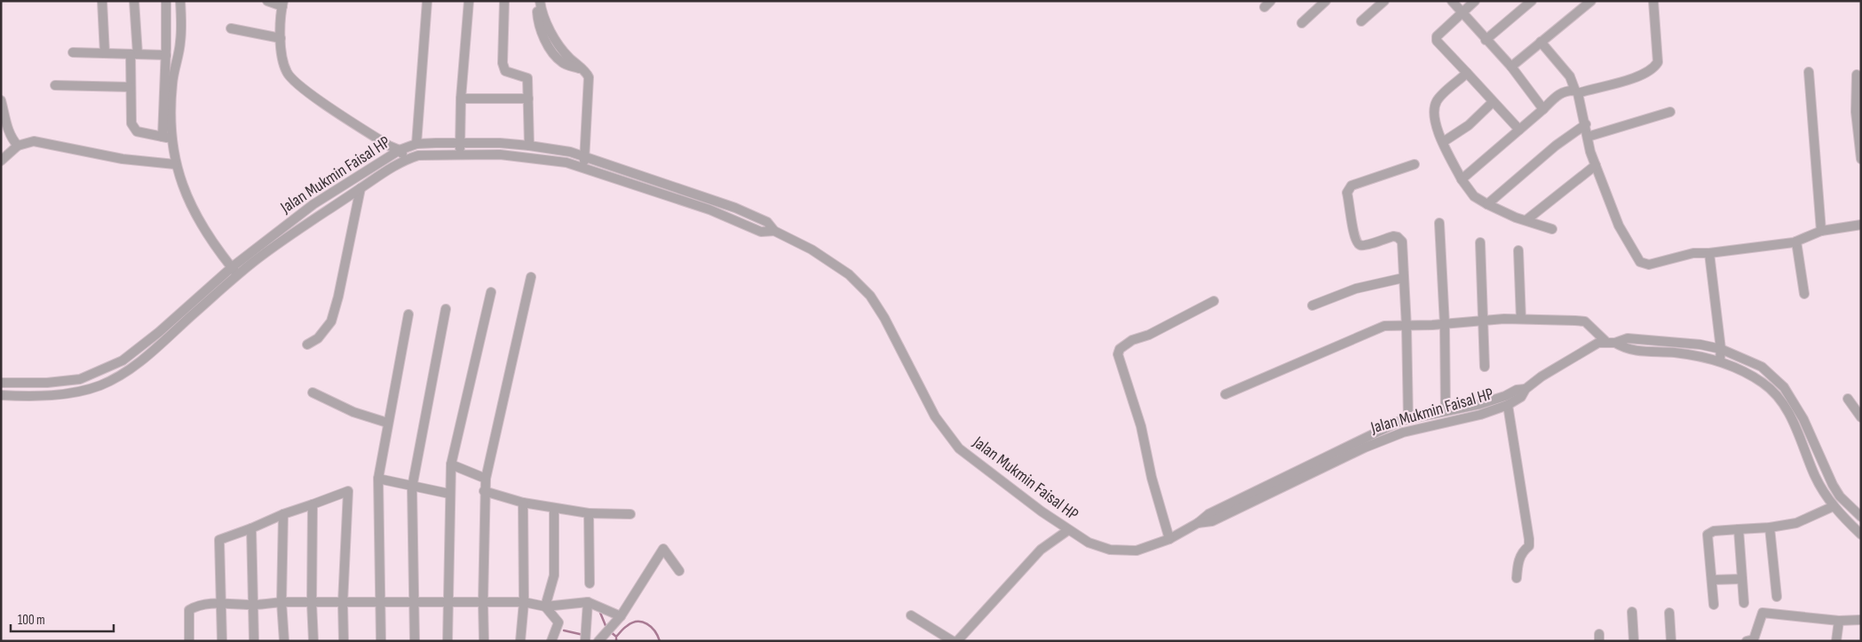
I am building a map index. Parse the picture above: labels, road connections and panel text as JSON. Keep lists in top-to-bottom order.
{
  "streets": {
    "street": ["Jalan Mukmin Faisal HP"]
  },
  "scale_bar": "100 m"
}
